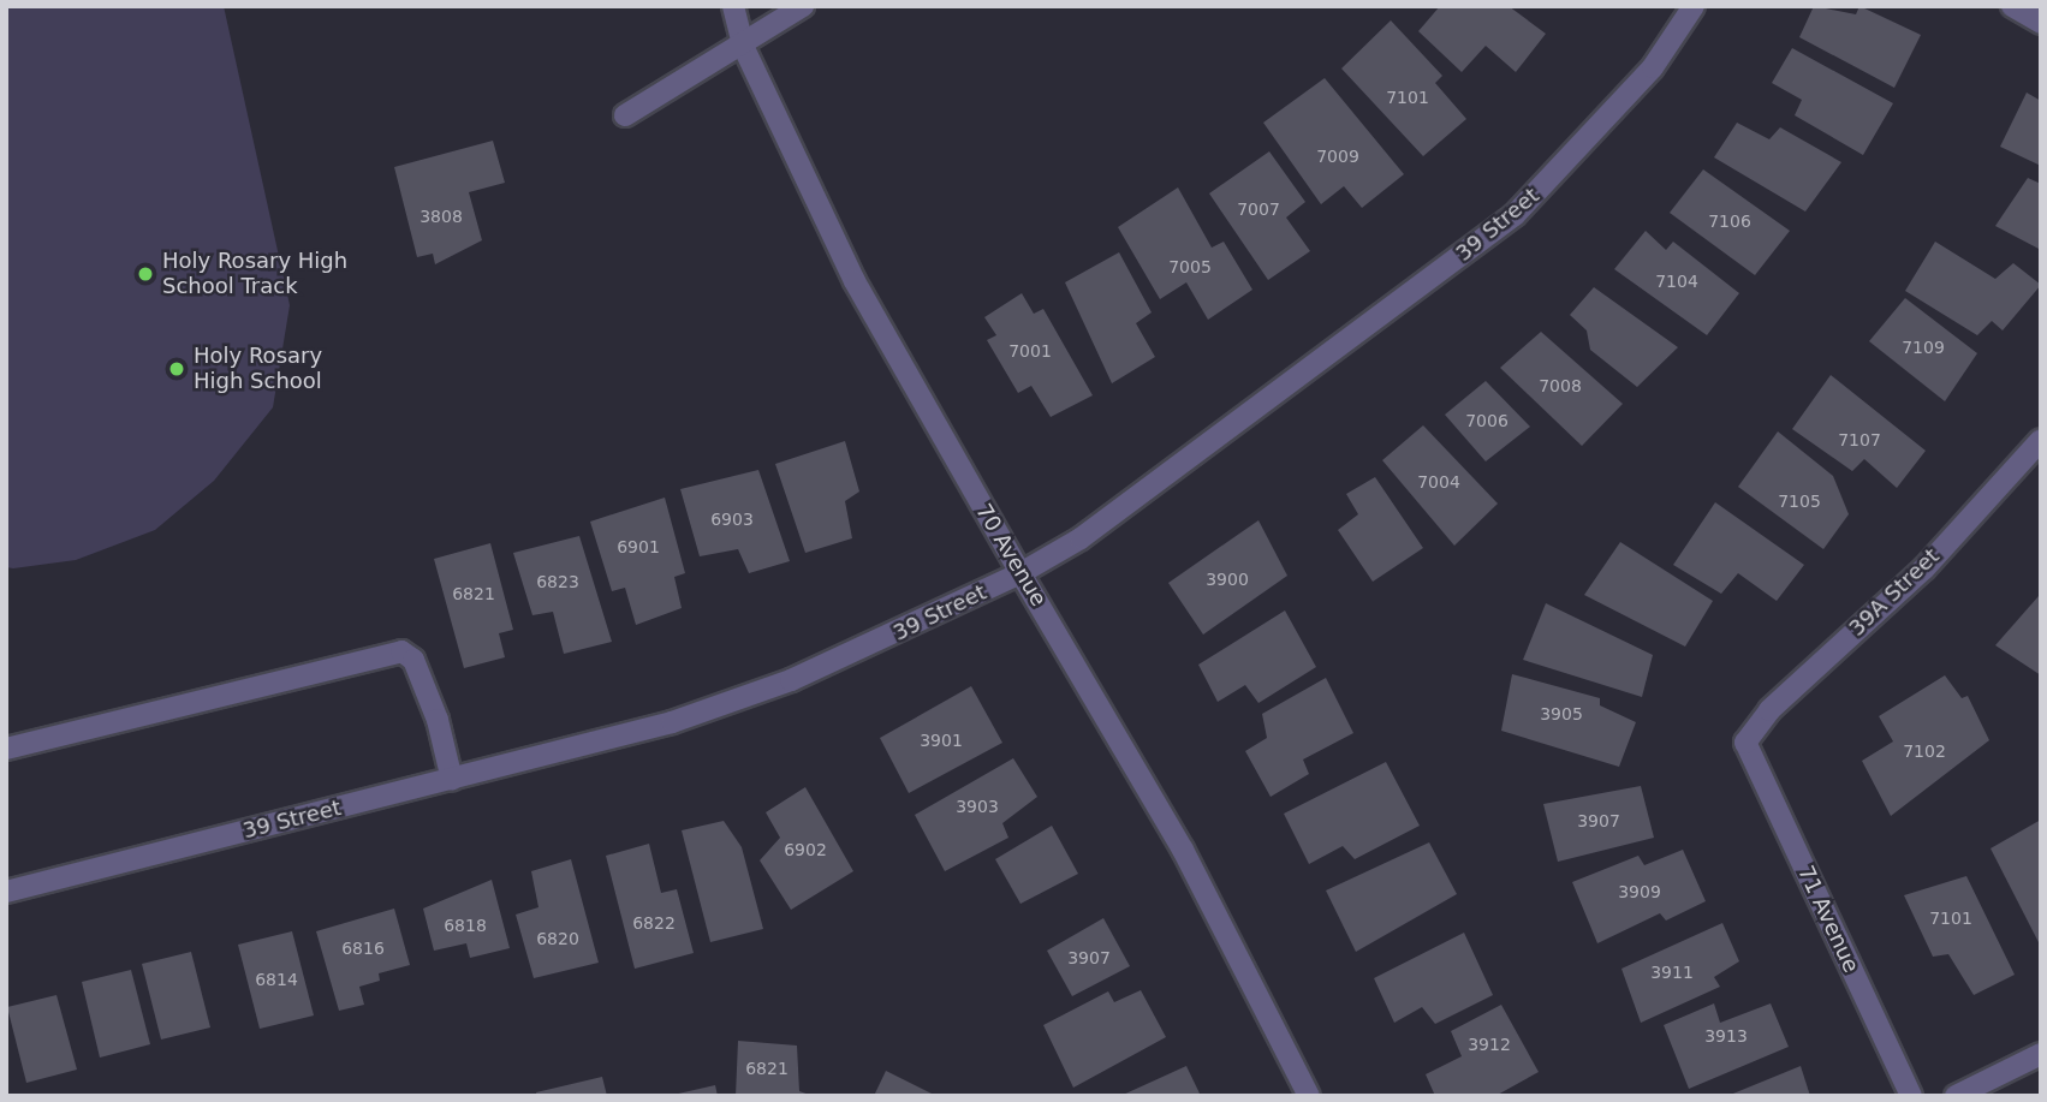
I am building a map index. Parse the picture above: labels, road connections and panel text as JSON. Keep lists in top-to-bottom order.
{
  "streets": {
    "street": [
      "39 Street",
      "70 Avenue",
      "39A Street",
      "71 Avenue"
    ]
  },
  "crossings": [
    ["39 Street", "70 Avenue"],
    ["39A Street", "71 Avenue"]
  ],
  "places": ["Holy Rosary High School Track", "Holy Rosary High School"],
  "house_numbers": [
    "7101",
    "7009",
    "7007",
    "3808",
    "7106",
    "7005",
    "7104",
    "7109",
    "7001",
    "7008",
    "7006",
    "7107",
    "7004",
    "7105",
    "6903",
    "6901",
    "3900",
    "6823",
    "6821",
    "3905",
    "3901",
    "7102",
    "3903",
    "3907",
    "6902",
    "3909",
    "7101",
    "6822",
    "6818",
    "6820",
    "6816",
    "3907",
    "3911",
    "6814",
    "3913",
    "3912",
    "6821"
  ]
}
